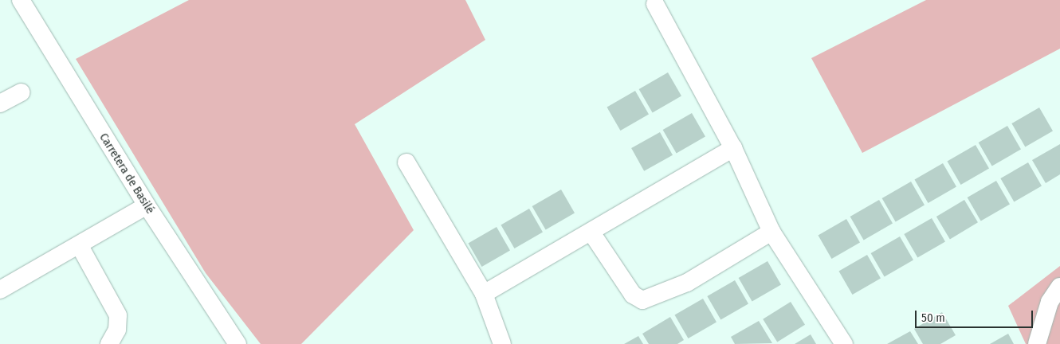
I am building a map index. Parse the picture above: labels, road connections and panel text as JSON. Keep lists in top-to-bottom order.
{
  "streets": {
    "street": ["Carretera de Basilé"]
  },
  "scale_bar": "50 m"
}
